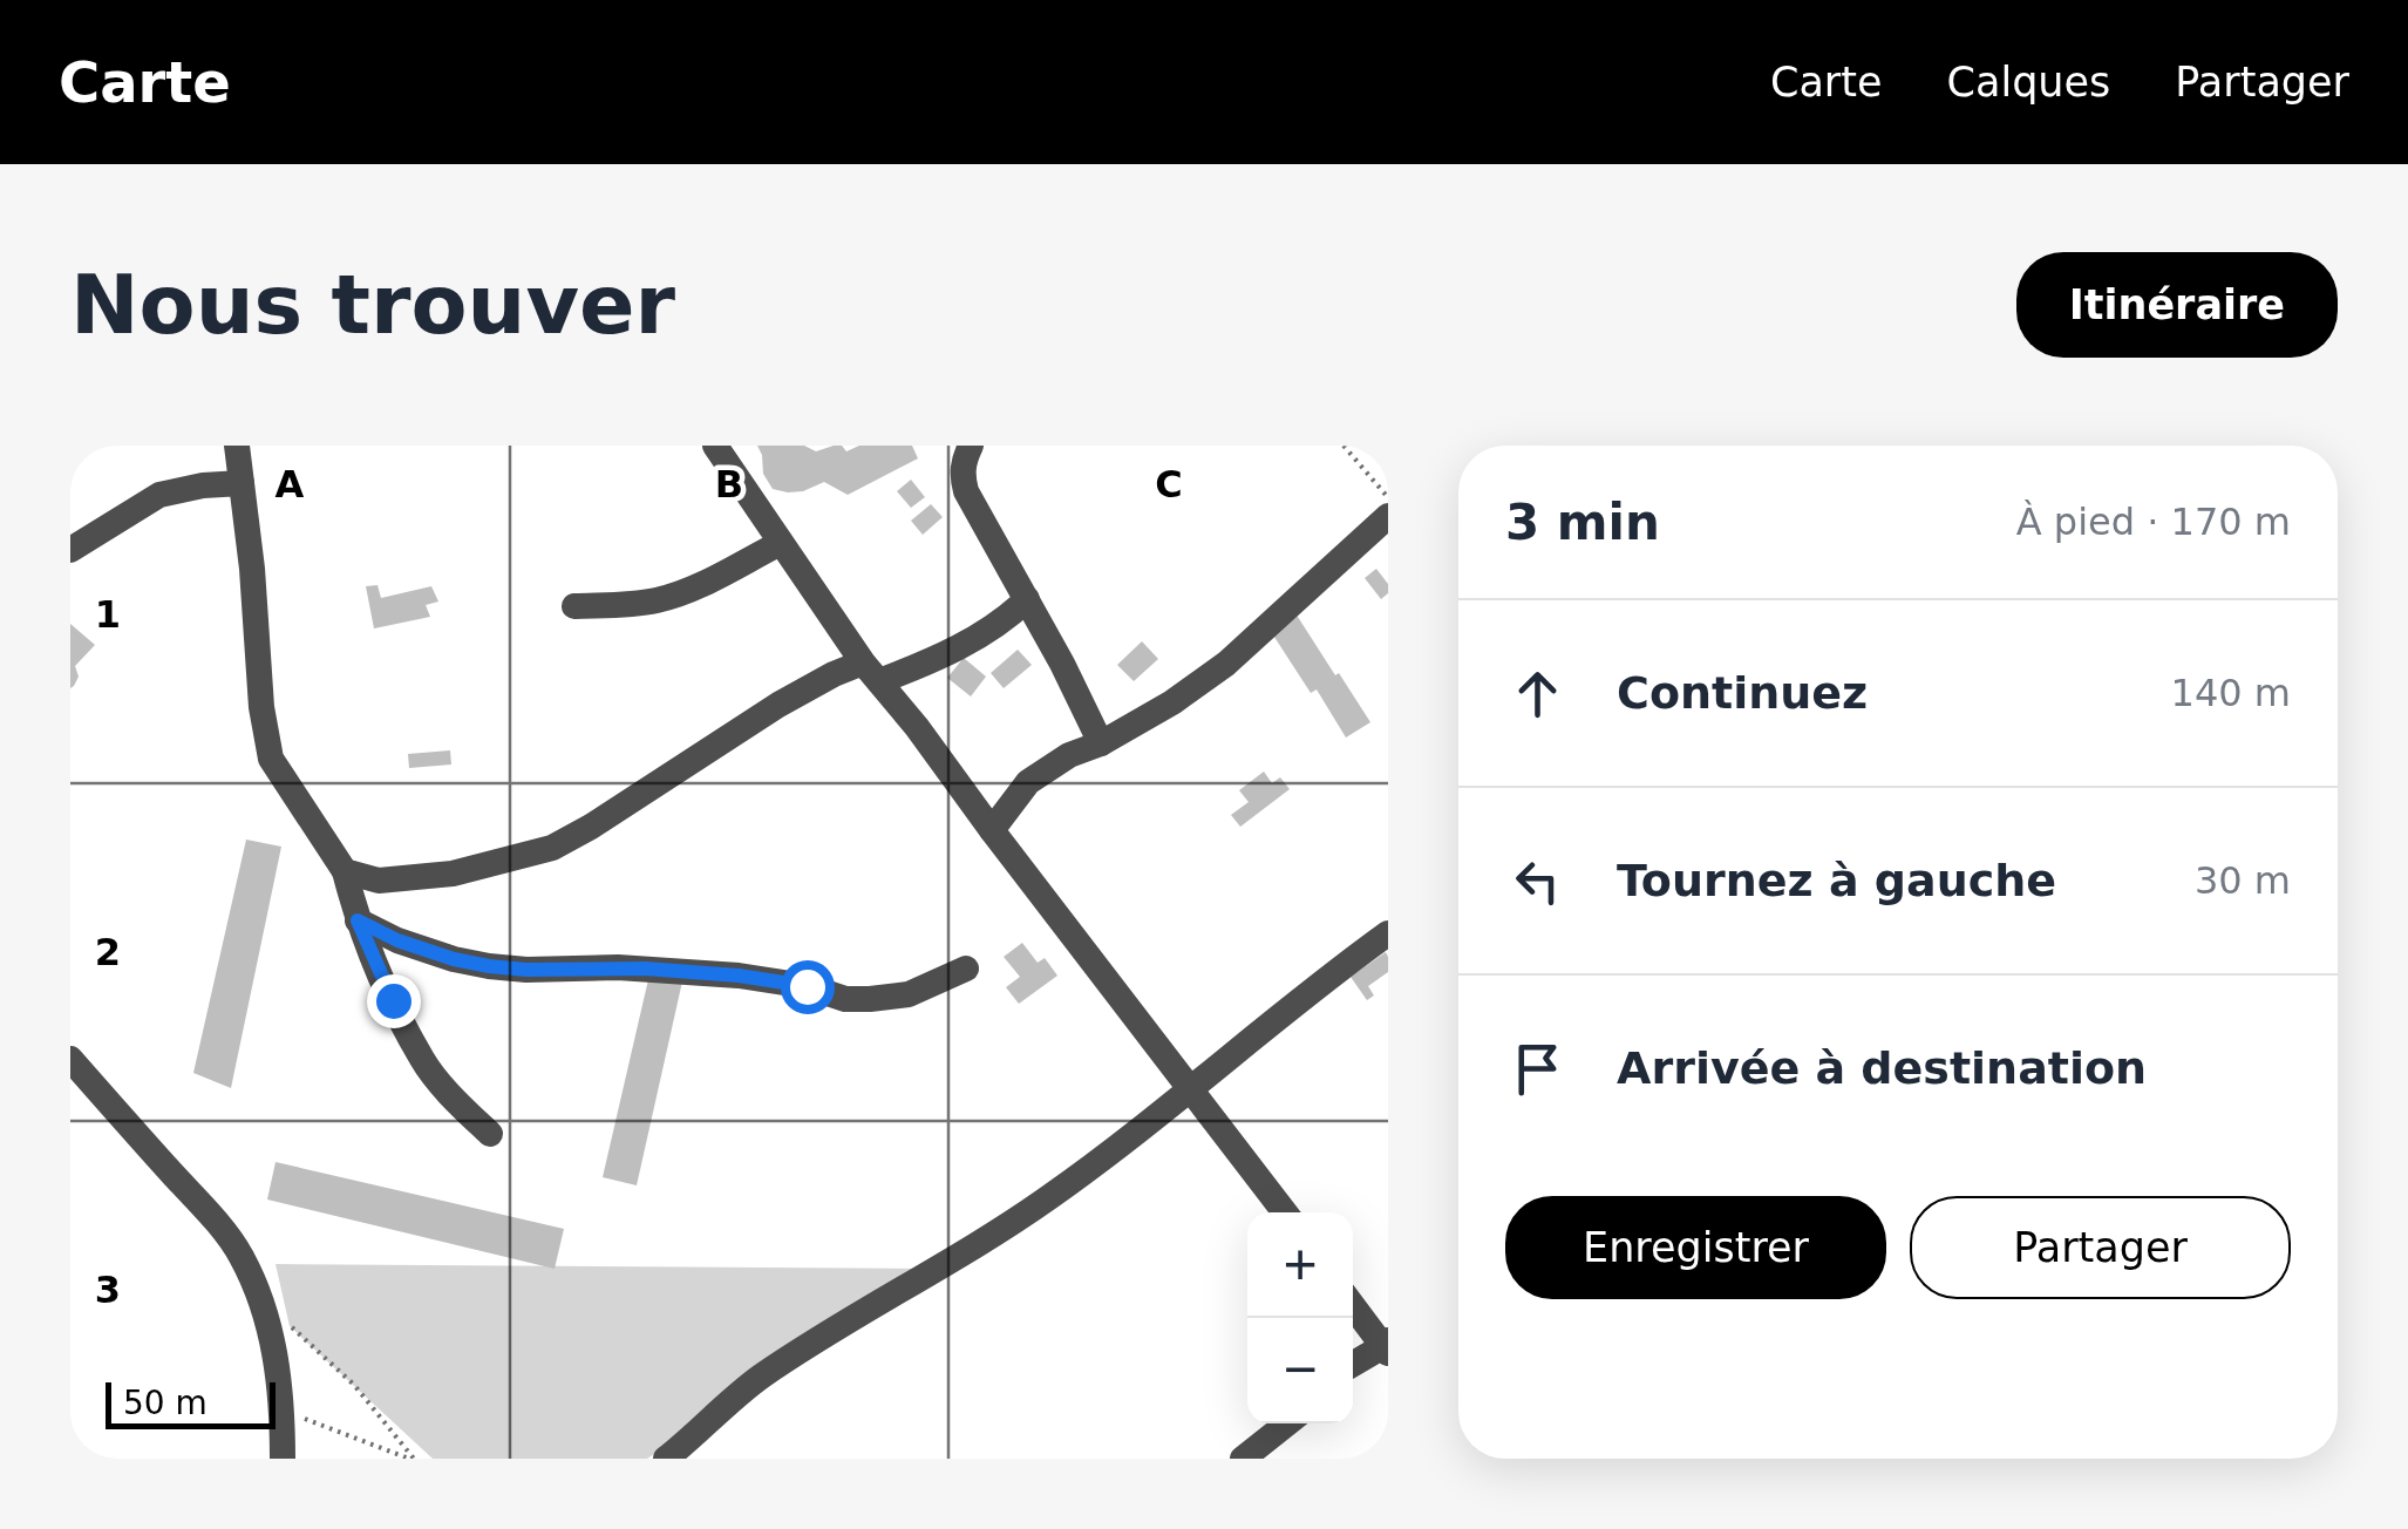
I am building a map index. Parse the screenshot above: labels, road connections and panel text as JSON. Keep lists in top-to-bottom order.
{
  "scale_bar": "50 m",
  "page": {
    "header": "Carte",
    "nav": ["Carte", "Calques", "Partager"],
    "buttons": [
      "Itinéraire",
      ["Enregistrer", "Partager"]
    ],
    "title": "Nous trouver",
    "heading": ["3 min", "À pied · 170 m"],
    "list": [
      ["Continuez", "140 m"],
      ["Tournez à gauche", "30 m"],
      "Arrivée à destination"
    ],
    "map_buttons": ["+", "−"],
    "scale": "50 m"
  },
  "grid": {
    "columns": ["A", "B", "C"],
    "rows": ["1", "2", "3"]
  }
}
